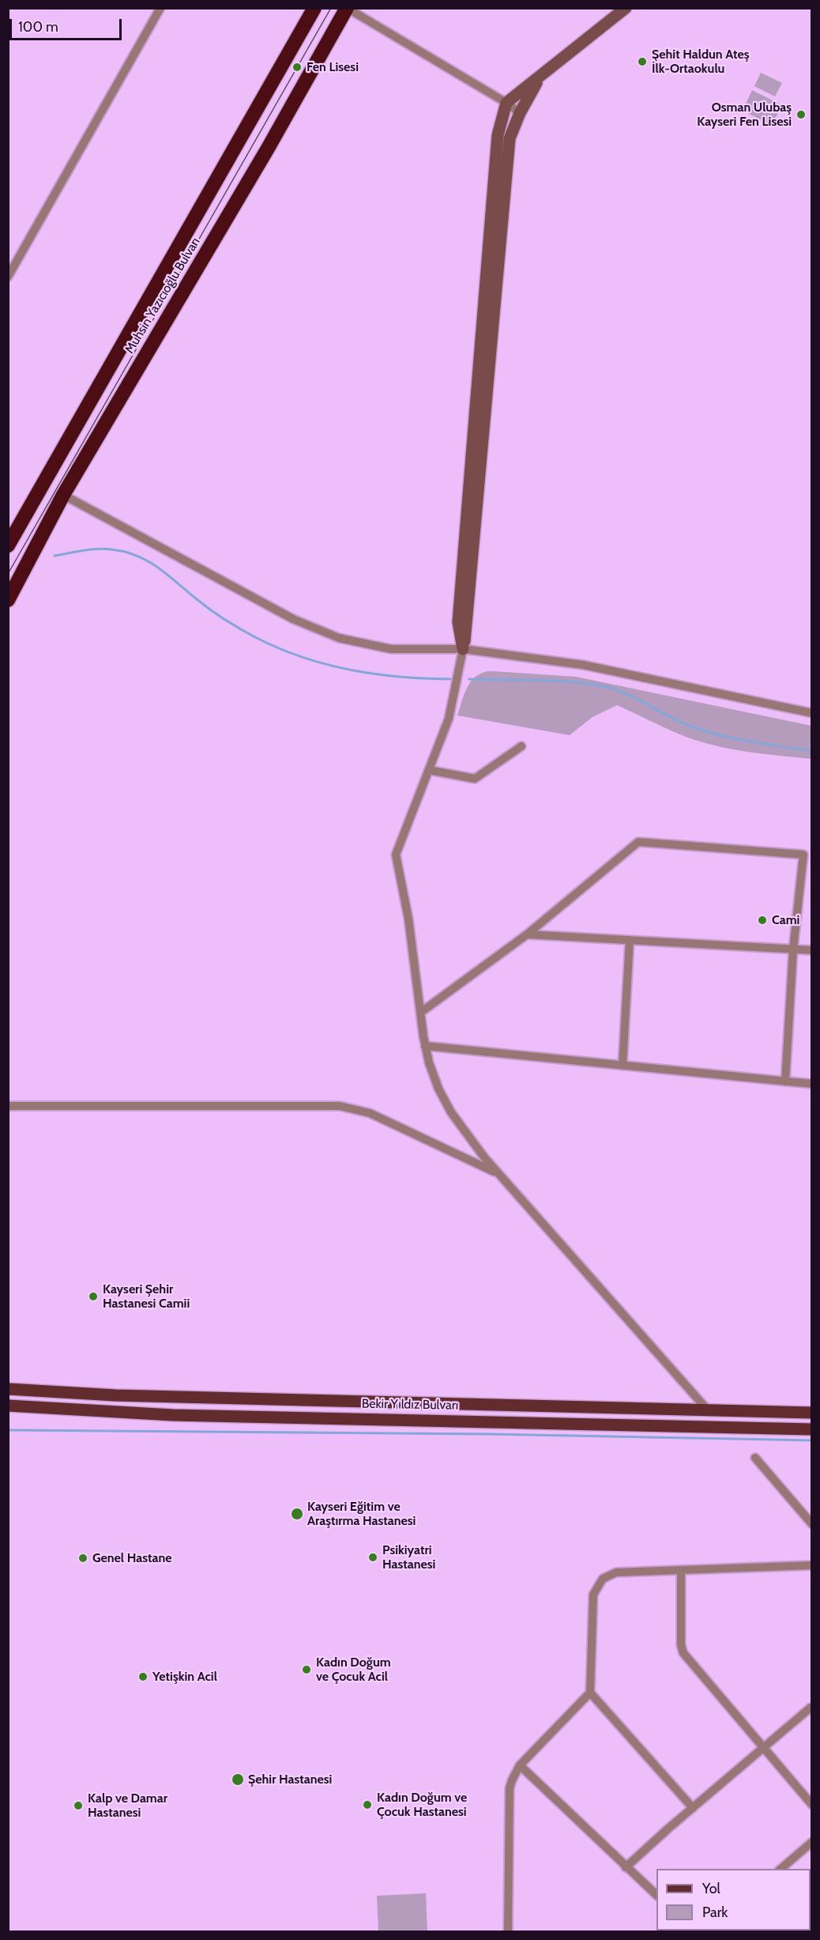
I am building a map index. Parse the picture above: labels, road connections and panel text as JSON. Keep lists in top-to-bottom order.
{
  "streets": {
    "highway": ["Muhsin Yazıcıoğlu Bulvarı"],
    "main road": ["Bekir Yıldız Bulvarı"]
  },
  "places": [
    "Şehit Haldun Ateş İlk-Ortaokulu",
    "Fen Lisesi",
    "Osman Ulubaş Kayseri Fen Lisesi",
    "Cami",
    "Kayseri Şehir Hastanesi Camii",
    "Kayseri Eğitim ve Araştırma Hastanesi",
    "Psikiyatri Hastanesi",
    "Genel Hastane",
    "Kadın Doğum ve Çocuk Acil",
    "Yetişkin Acil",
    "Şehir Hastanesi",
    "Kadın Doğum ve Çocuk Hastanesi",
    "Kalp ve Damar Hastanesi"
  ],
  "legend": ["Yol", "Park"],
  "scale_bar": "100 m"
}
